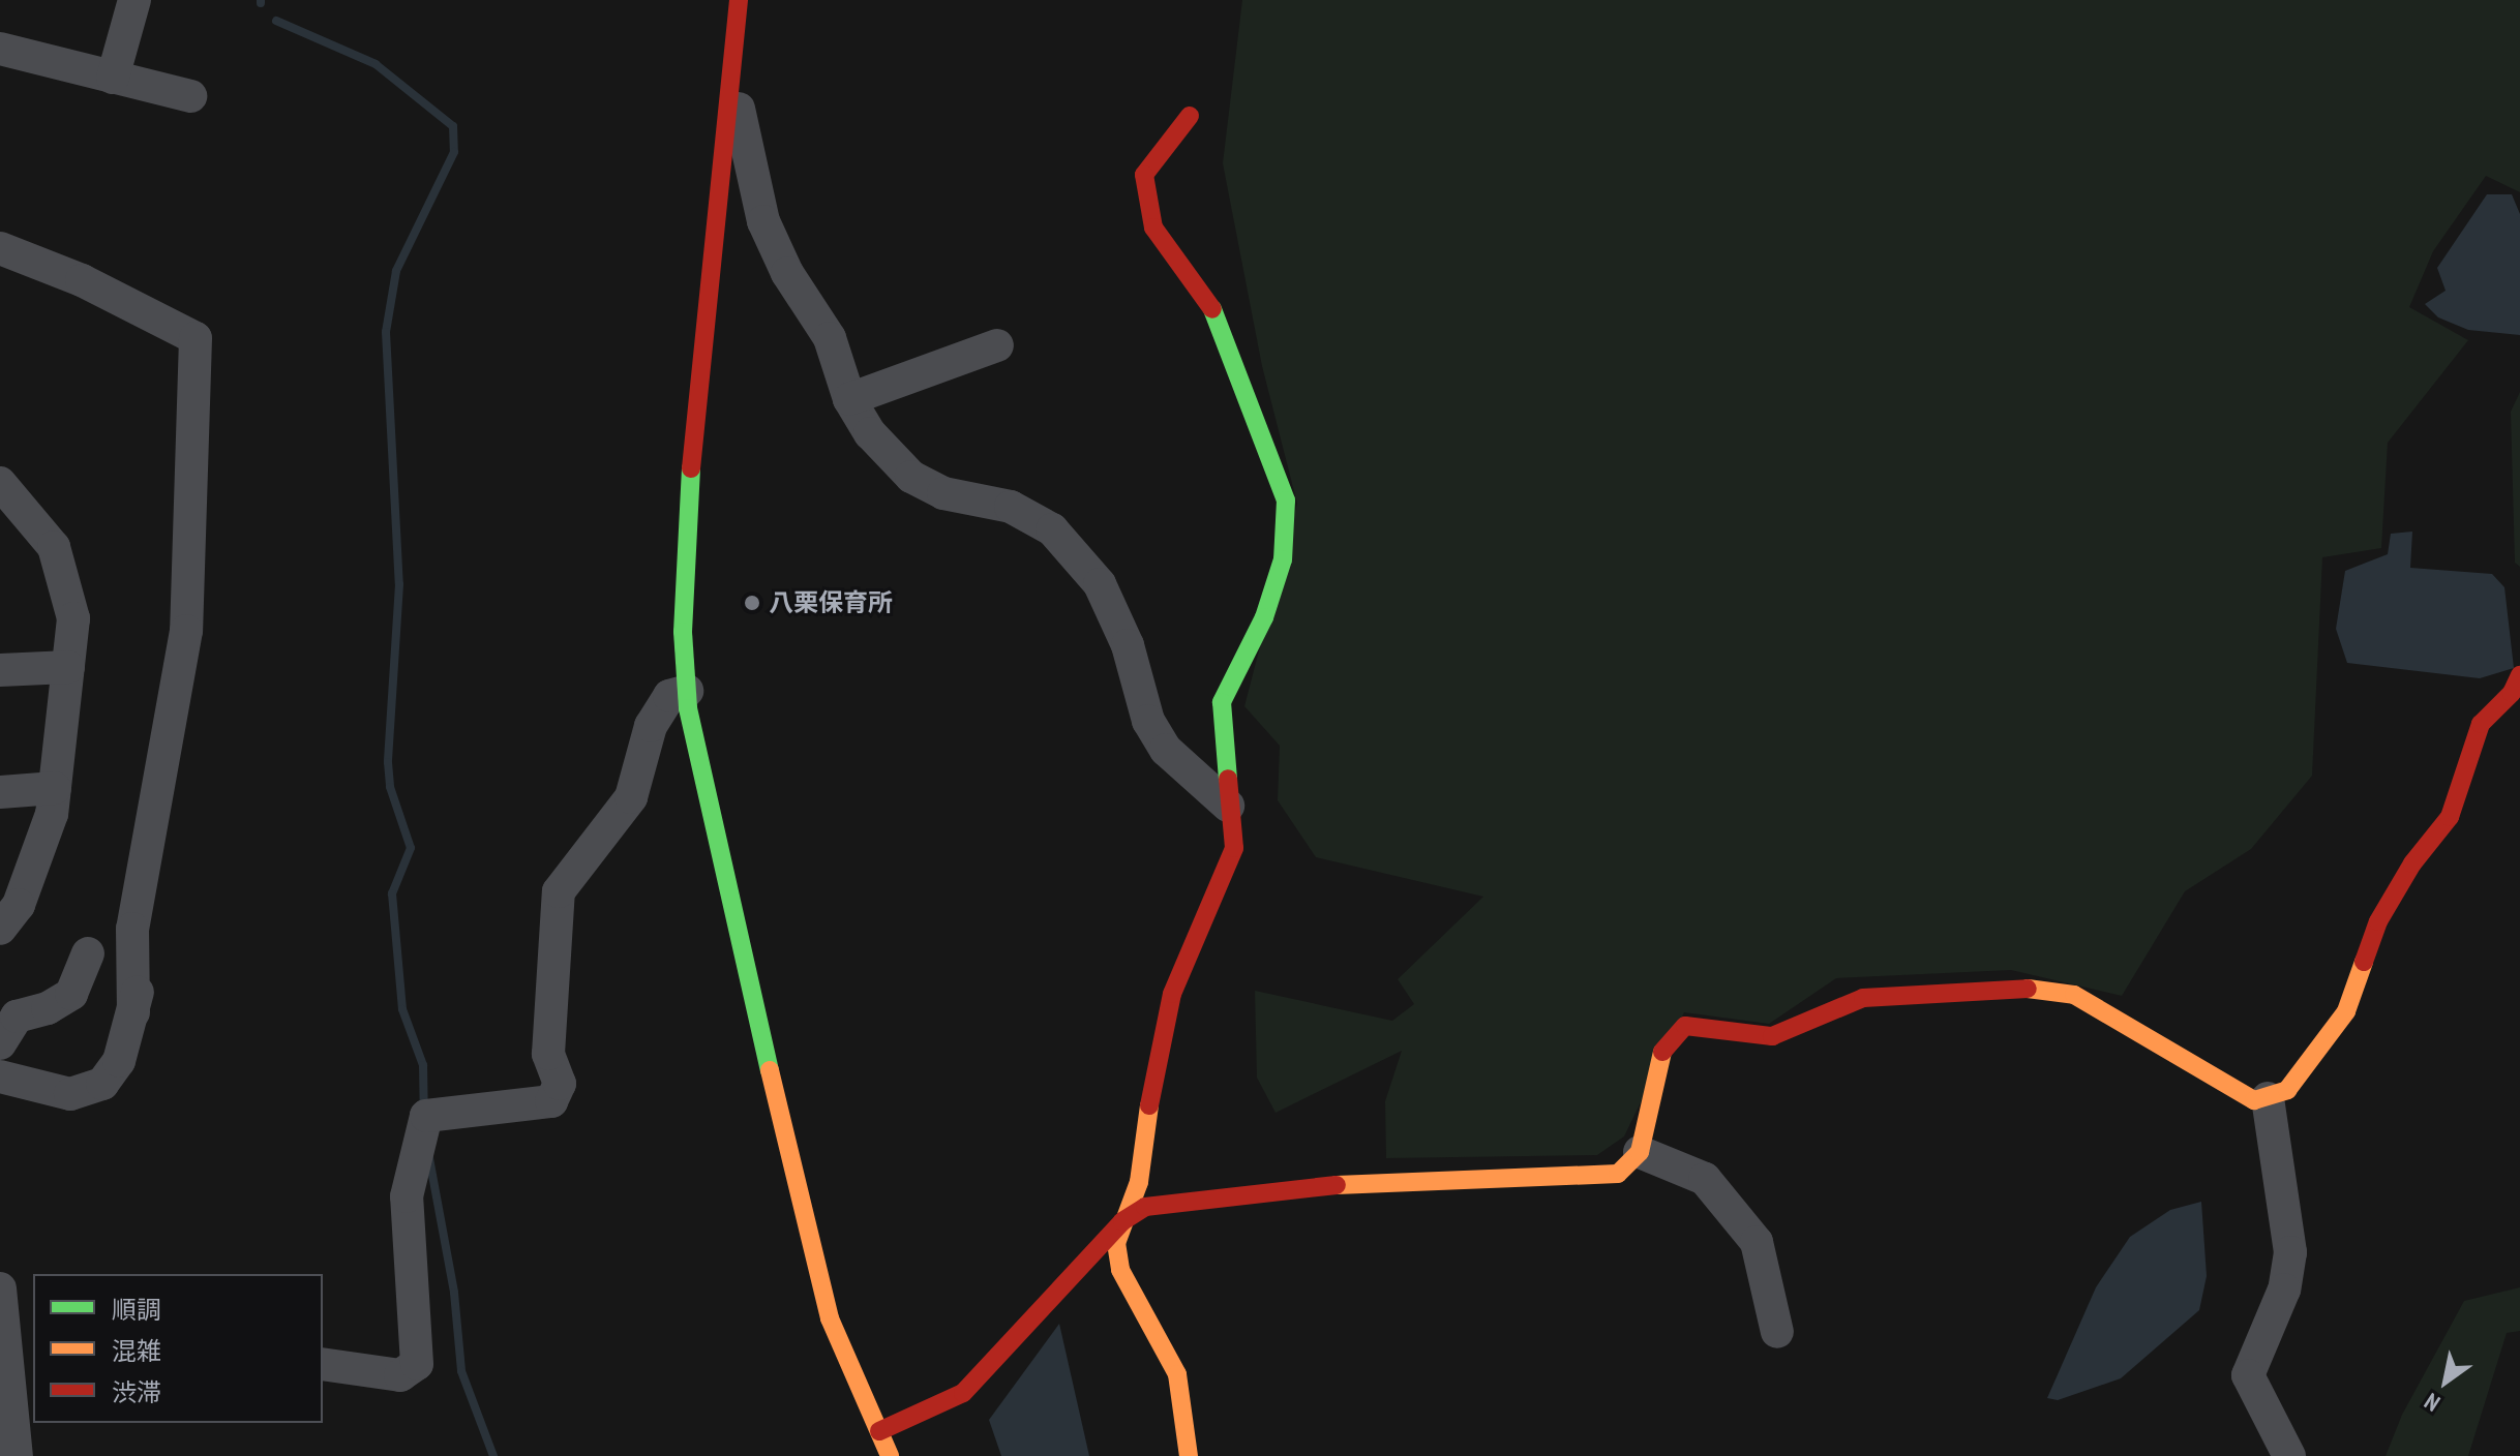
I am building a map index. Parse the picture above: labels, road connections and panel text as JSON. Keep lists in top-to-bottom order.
{
  "places": ["八栗保育所"],
  "legend": ["順調", "混雑", "渋滞"],
  "north": "bottom left"
}
